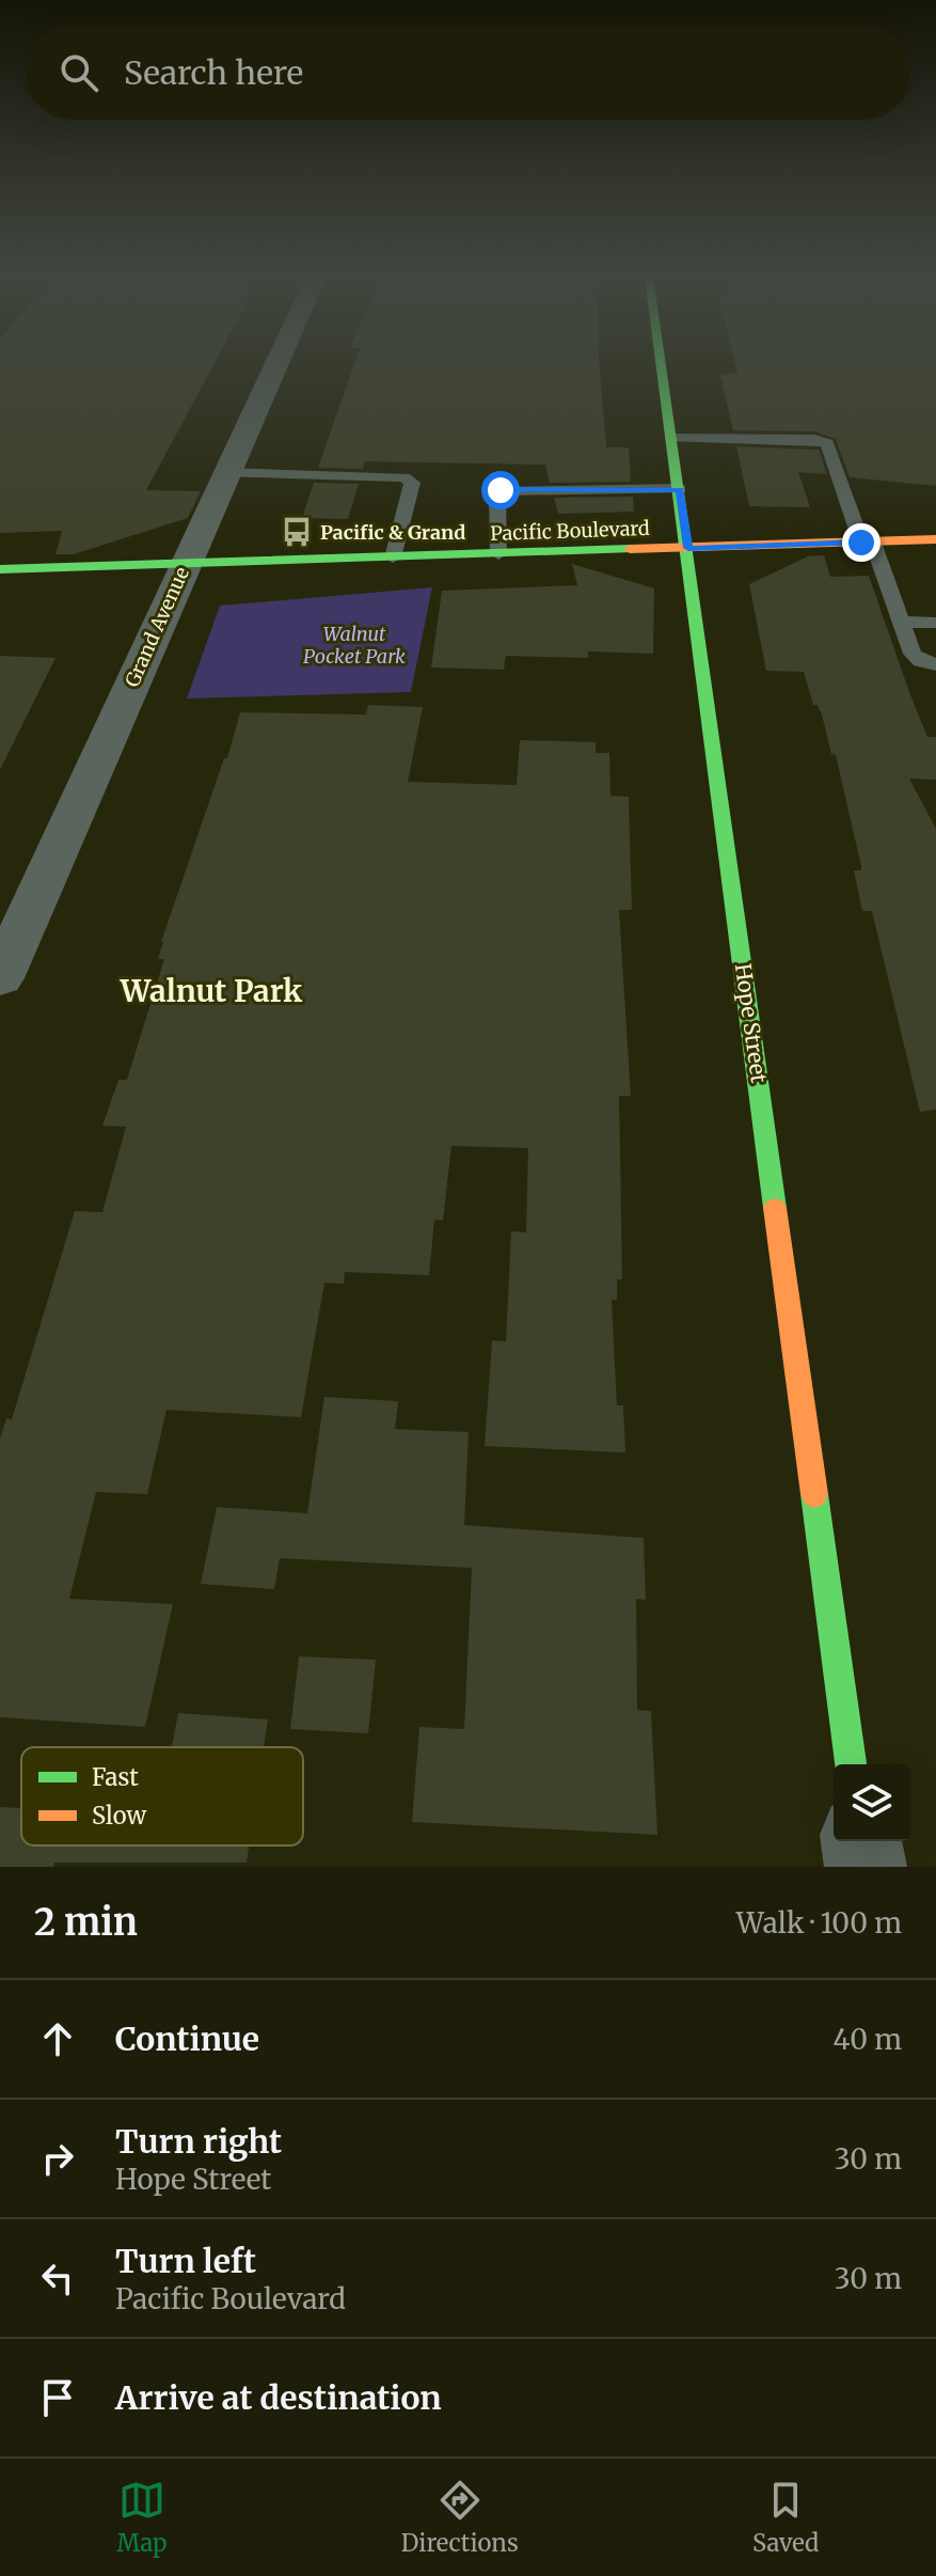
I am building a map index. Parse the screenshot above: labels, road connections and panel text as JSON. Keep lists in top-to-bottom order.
{
  "streets": {
    "street": ["Pacific Boulevard", "Grand Avenue", "Hope Street"]
  },
  "crossings": [
    ["Pacific Boulevard", "Grand Avenue"],
    ["Pacific Boulevard", "Hope Street"]
  ],
  "districts": ["Walnut Park"],
  "parks": ["Walnut Pocket Park"],
  "places": {
    "bus stop": ["Pacific & Grand"]
  },
  "legend": ["Fast", "Slow"],
  "page": {
    "search": "Search here",
    "heading": ["2 min", "Walk · 100 m"],
    "list": [
      ["Continue", "40 m"],
      ["Turn right", "Hope Street", "30 m"],
      ["Turn left", "Pacific Boulevard", "30 m"],
      "Arrive at destination"
    ],
    "nav": ["Map", "Directions", "Saved"]
  }
}
